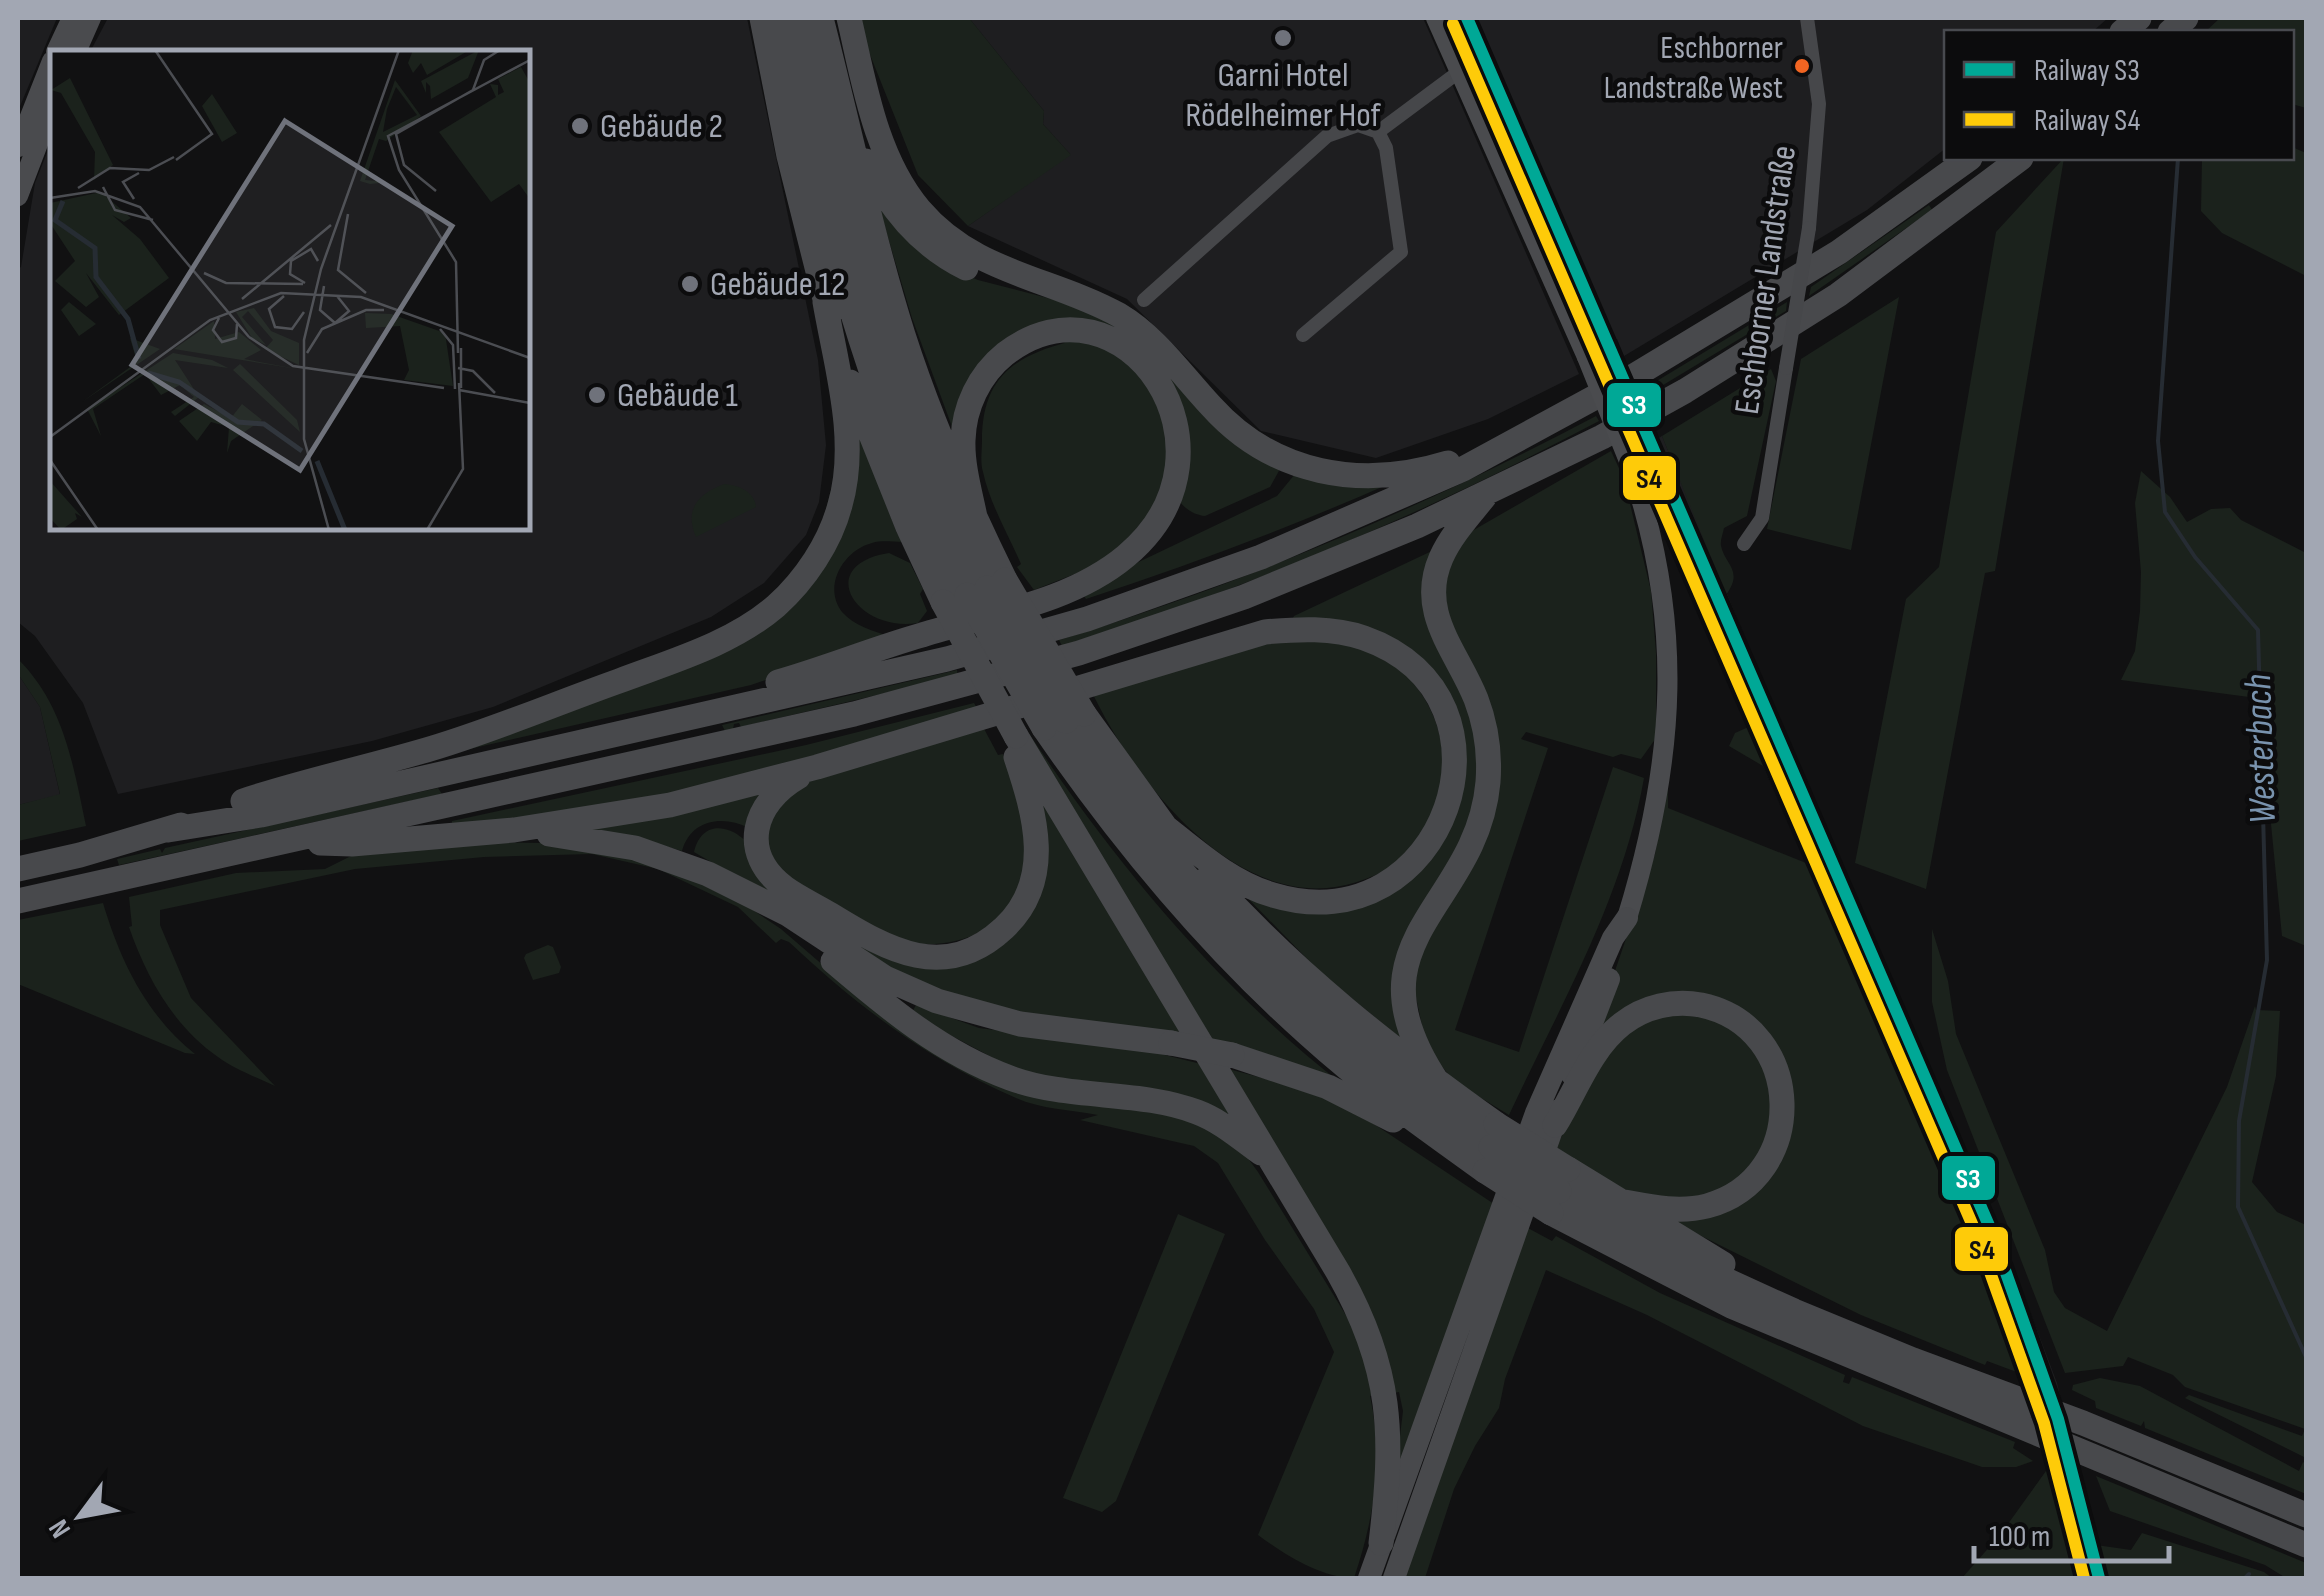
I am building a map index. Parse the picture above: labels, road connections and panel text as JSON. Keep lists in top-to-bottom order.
{
  "streets": {
    "street": ["Eschborner Landstraße"]
  },
  "water": ["Westerbach"],
  "places": [
    "Garni Hotel Rödelheimer Hof",
    "Eschborner Landstraße West",
    "Gebäude 2",
    "Gebäude 12",
    "Gebäude 1"
  ],
  "lines": ["rail line S3", "rail line S4"],
  "legend": ["Railway S3", "Railway S4"],
  "scale_bar": "100 m",
  "north": "bottom left"
}
